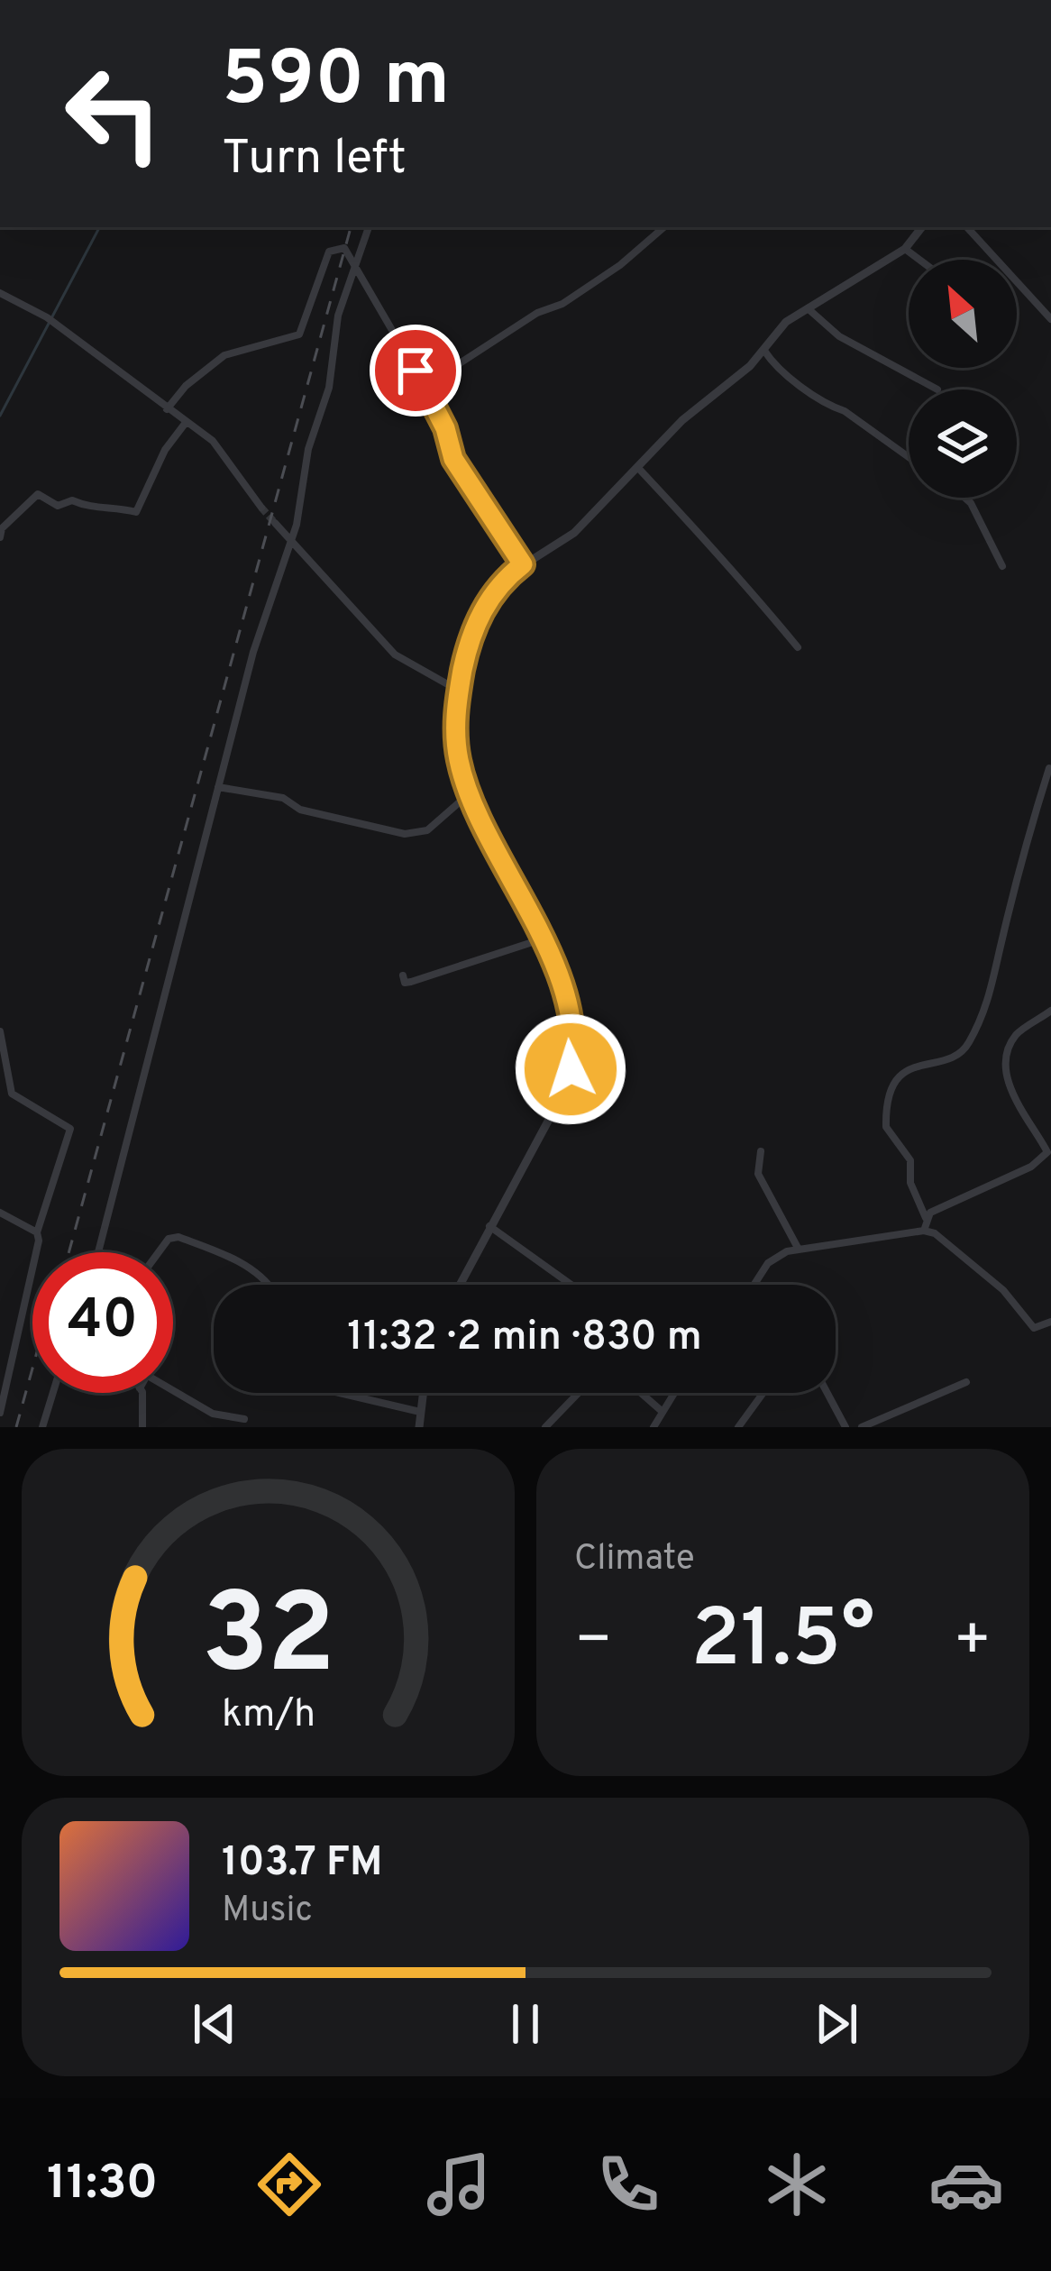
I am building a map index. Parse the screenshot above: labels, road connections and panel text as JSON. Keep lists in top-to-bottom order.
{
  "north": "top left",
  "page": {
    "turn": ["590 m", "Turn left"],
    "limit": "40",
    "trip": "11:32 · 2 min · 830 m",
    "tile": "Climate",
    "heat": ["−", "21.5°", "+"],
    "song": ["103.7 FM", "Music"],
    "tabs": "11:30",
    "gauge": ["32", "km/h"]
  }
}
